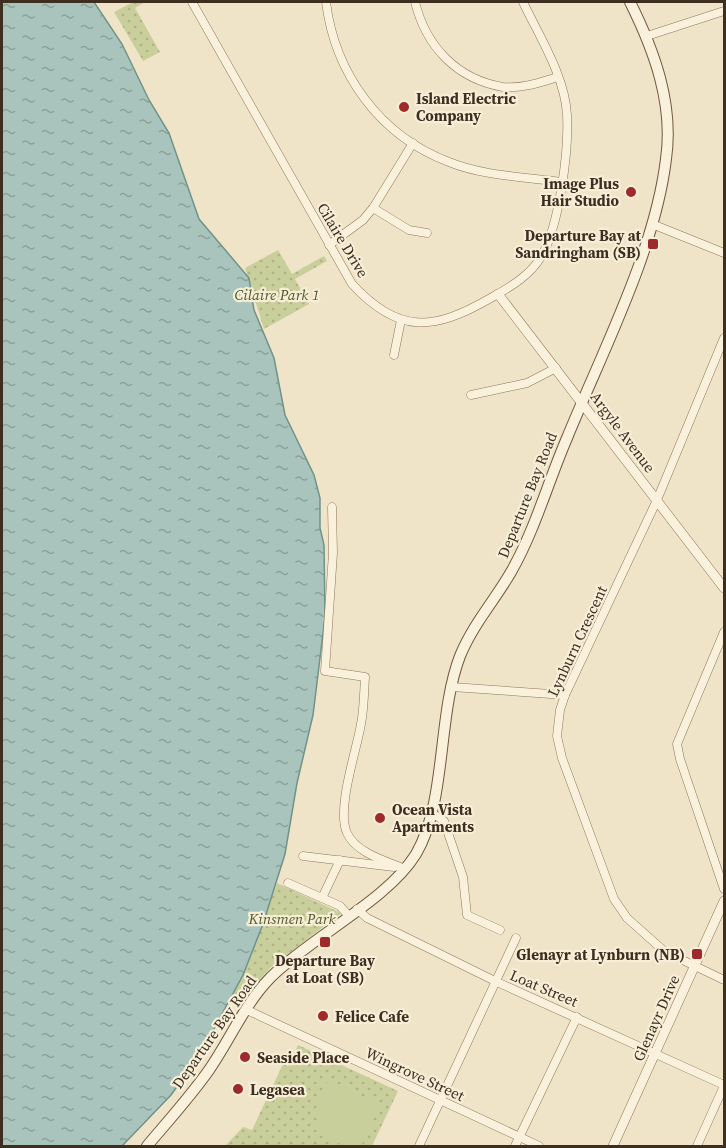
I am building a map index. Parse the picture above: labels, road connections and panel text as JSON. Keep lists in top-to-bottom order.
{
  "streets": {
    "main road": ["Departure Bay Road"],
    "street": [
      "Cilaire Drive",
      "Argyle Avenue",
      "Lynburn Crescent",
      "Loat Street",
      "Glenayr Drive",
      "Wingrove Street"
    ]
  },
  "crossings": [
    ["Cilaire Drive", "Argyle Avenue"],
    ["Argyle Avenue", "Departure Bay Road"],
    ["Argyle Avenue", "Lynburn Crescent"],
    ["Departure Bay Road", "Loat Street"],
    ["Departure Bay Road", "Wingrove Street"],
    ["Lynburn Crescent", "Glenayr Drive"],
    ["Loat Street", "Glenayr Drive"]
  ],
  "parks": ["Cilaire Park 1", "Kinsmen Park"],
  "places": {
    "other": [
      "Island Electric Company",
      "Image Plus Hair Studio",
      "Ocean Vista Apartments",
      "Felice Cafe",
      "Seaside Place",
      "Legasea"
    ],
    "transit": ["Departure Bay at Sandringham (SB)", "Departure Bay at Loat (SB)", "Glenayr at Lynburn (NB)"]
  }
}
